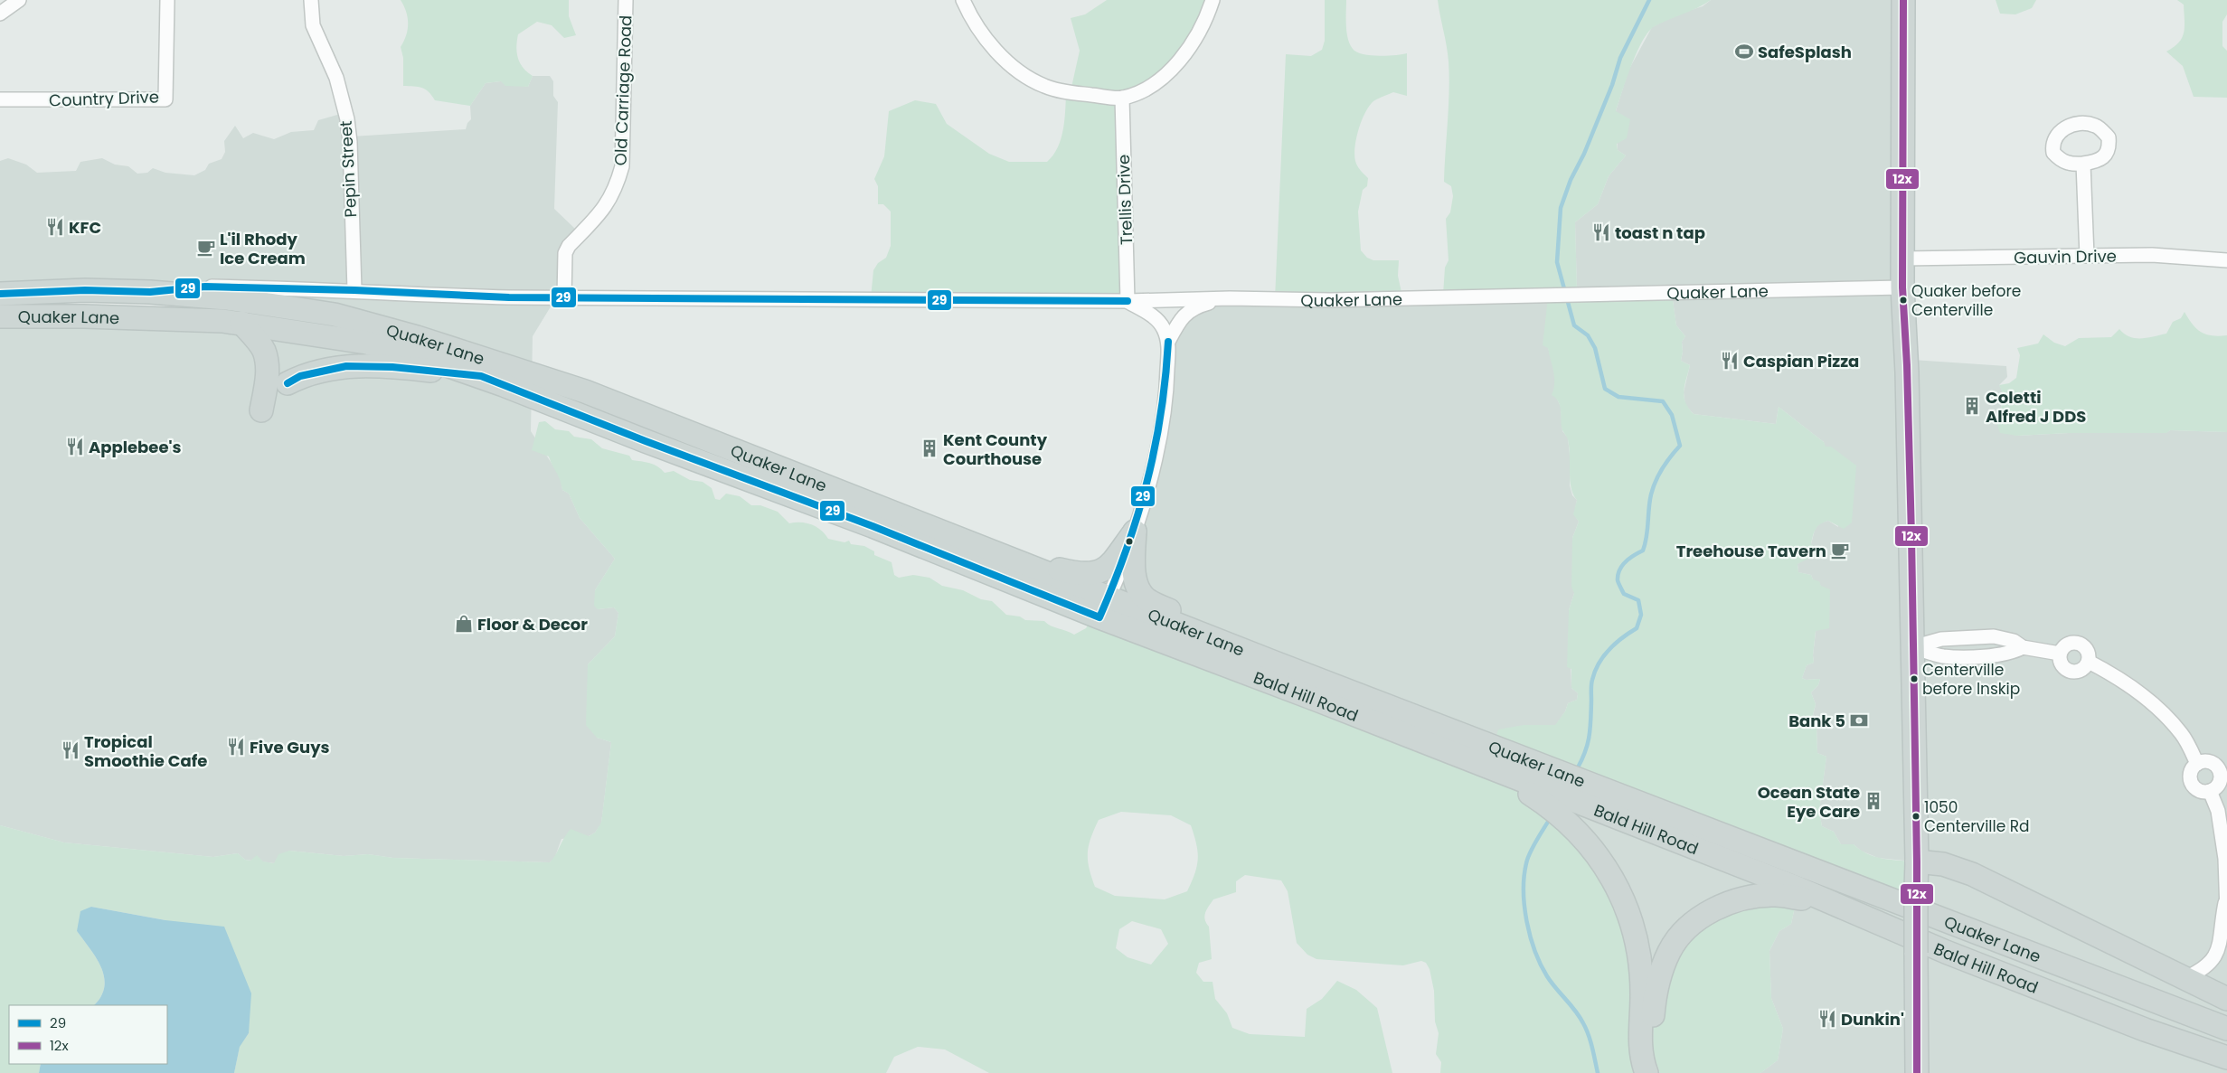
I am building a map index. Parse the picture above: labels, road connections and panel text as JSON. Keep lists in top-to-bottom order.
{
  "streets": {
    "main road": ["Quaker Lane", "Bald Hill Road"],
    "street": [
      "Old Carriage Road",
      "Country Drive",
      "Pepin Street",
      "Trellis Drive",
      "Gauvin Drive"
    ]
  },
  "crossings": [
    ["Old Carriage Road", "Quaker Lane"],
    ["Pepin Street", "Quaker Lane"],
    ["Trellis Drive", "Quaker Lane"],
    ["Quaker Lane", "Bald Hill Road"]
  ],
  "places": {
    "sports": ["SafeSplash"],
    "restaurant": [
      "KFC",
      "toast n tap",
      "Caspian Pizza",
      "Applebee's",
      "Five Guys",
      "Tropical Smoothie Cafe",
      "Dunkin'"
    ],
    "cafe": ["L'il Rhody Ice Cream", "Treehouse Tavern"],
    "other": ["Quaker before Centerville", "Centerville before Inskip", "1050 Centerville Rd"],
    "building": ["Coletti Alfred J DDS", "Kent County Courthouse", "Ocean State Eye Care"],
    "shop": ["Floor & Decor"],
    "bank": ["Bank 5"]
  },
  "lines": ["transit line 12x", "transit line 29"],
  "legend": ["29", "12x"]
}
